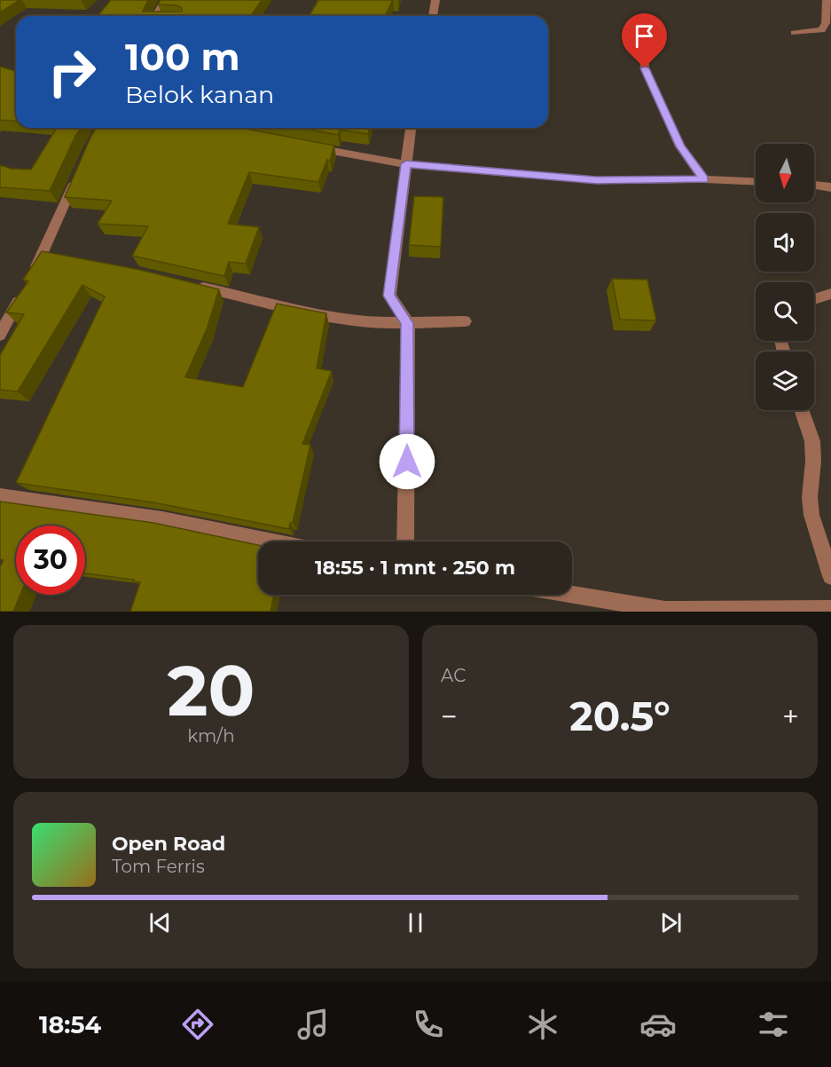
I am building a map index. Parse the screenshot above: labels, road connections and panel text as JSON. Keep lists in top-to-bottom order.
{
  "north": "bottom",
  "page": {
    "turn": ["100 m", "Belok kanan"],
    "limit": "30",
    "trip": "18:55 · 1 mnt · 250 m",
    "tile": [
      ["20", "km/h"],
      "AC"
    ],
    "heat": ["−", "20.5°", "+"],
    "song": ["Open Road", "Tom Ferris"],
    "tabs": "18:54"
  }
}
